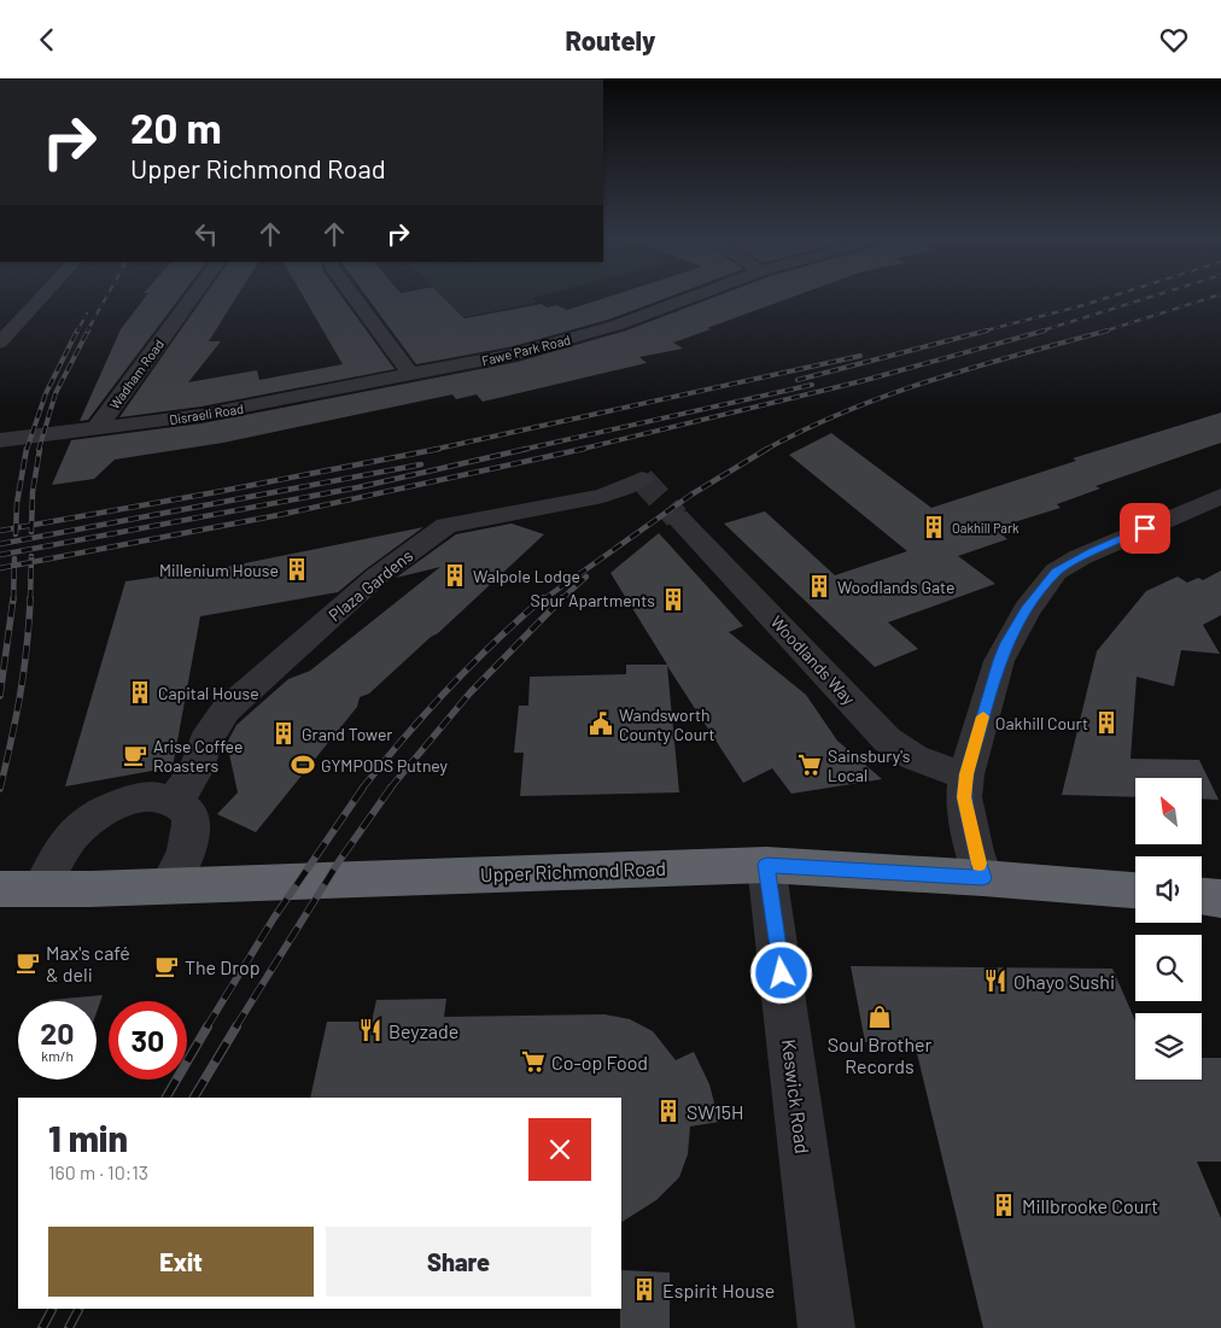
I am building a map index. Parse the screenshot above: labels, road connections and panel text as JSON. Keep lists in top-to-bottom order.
{
  "streets": {
    "highway": ["Upper Richmond Road"],
    "street": [
      "Fawe Park Road",
      "Wadham Road",
      "Disraeli Road",
      "Plaza Gardens",
      "Woodlands Way",
      "Keswick Road"
    ]
  },
  "crossings": [
    ["Fawe Park Road", "Disraeli Road"],
    ["Wadham Road", "Disraeli Road"],
    ["Upper Richmond Road", "Keswick Road"]
  ],
  "places": {
    "building": [
      "Oakhill Park",
      "Millenium House",
      "Walpole Lodge",
      "Woodlands Gate",
      "Spur Apartments",
      "Capital House",
      "Oakhill Court",
      "Grand Tower",
      "SW15H",
      "Millbrooke Court",
      "Espirit House"
    ],
    "public building": ["Wandsworth County Court"],
    "cafe": ["Arise Coffee Roasters", "Max's café & deli", "The Drop"],
    "sports": ["GYMPODS Putney"],
    "supermarket": ["Sainsbury's Local", "Co-op Food"],
    "restaurant": ["Ohayo Sushi", "Beyzade"],
    "shop": ["Soul Brother Records"]
  },
  "north": "top left",
  "page": {
    "header": "Routely",
    "turn": ["20 m", "Upper Richmond Road"],
    "speed": "20 km/h",
    "limit": "30",
    "heading": ["1 min", "160 m · 10:13"],
    "buttons": ["Exit", "Share"]
  }
}
